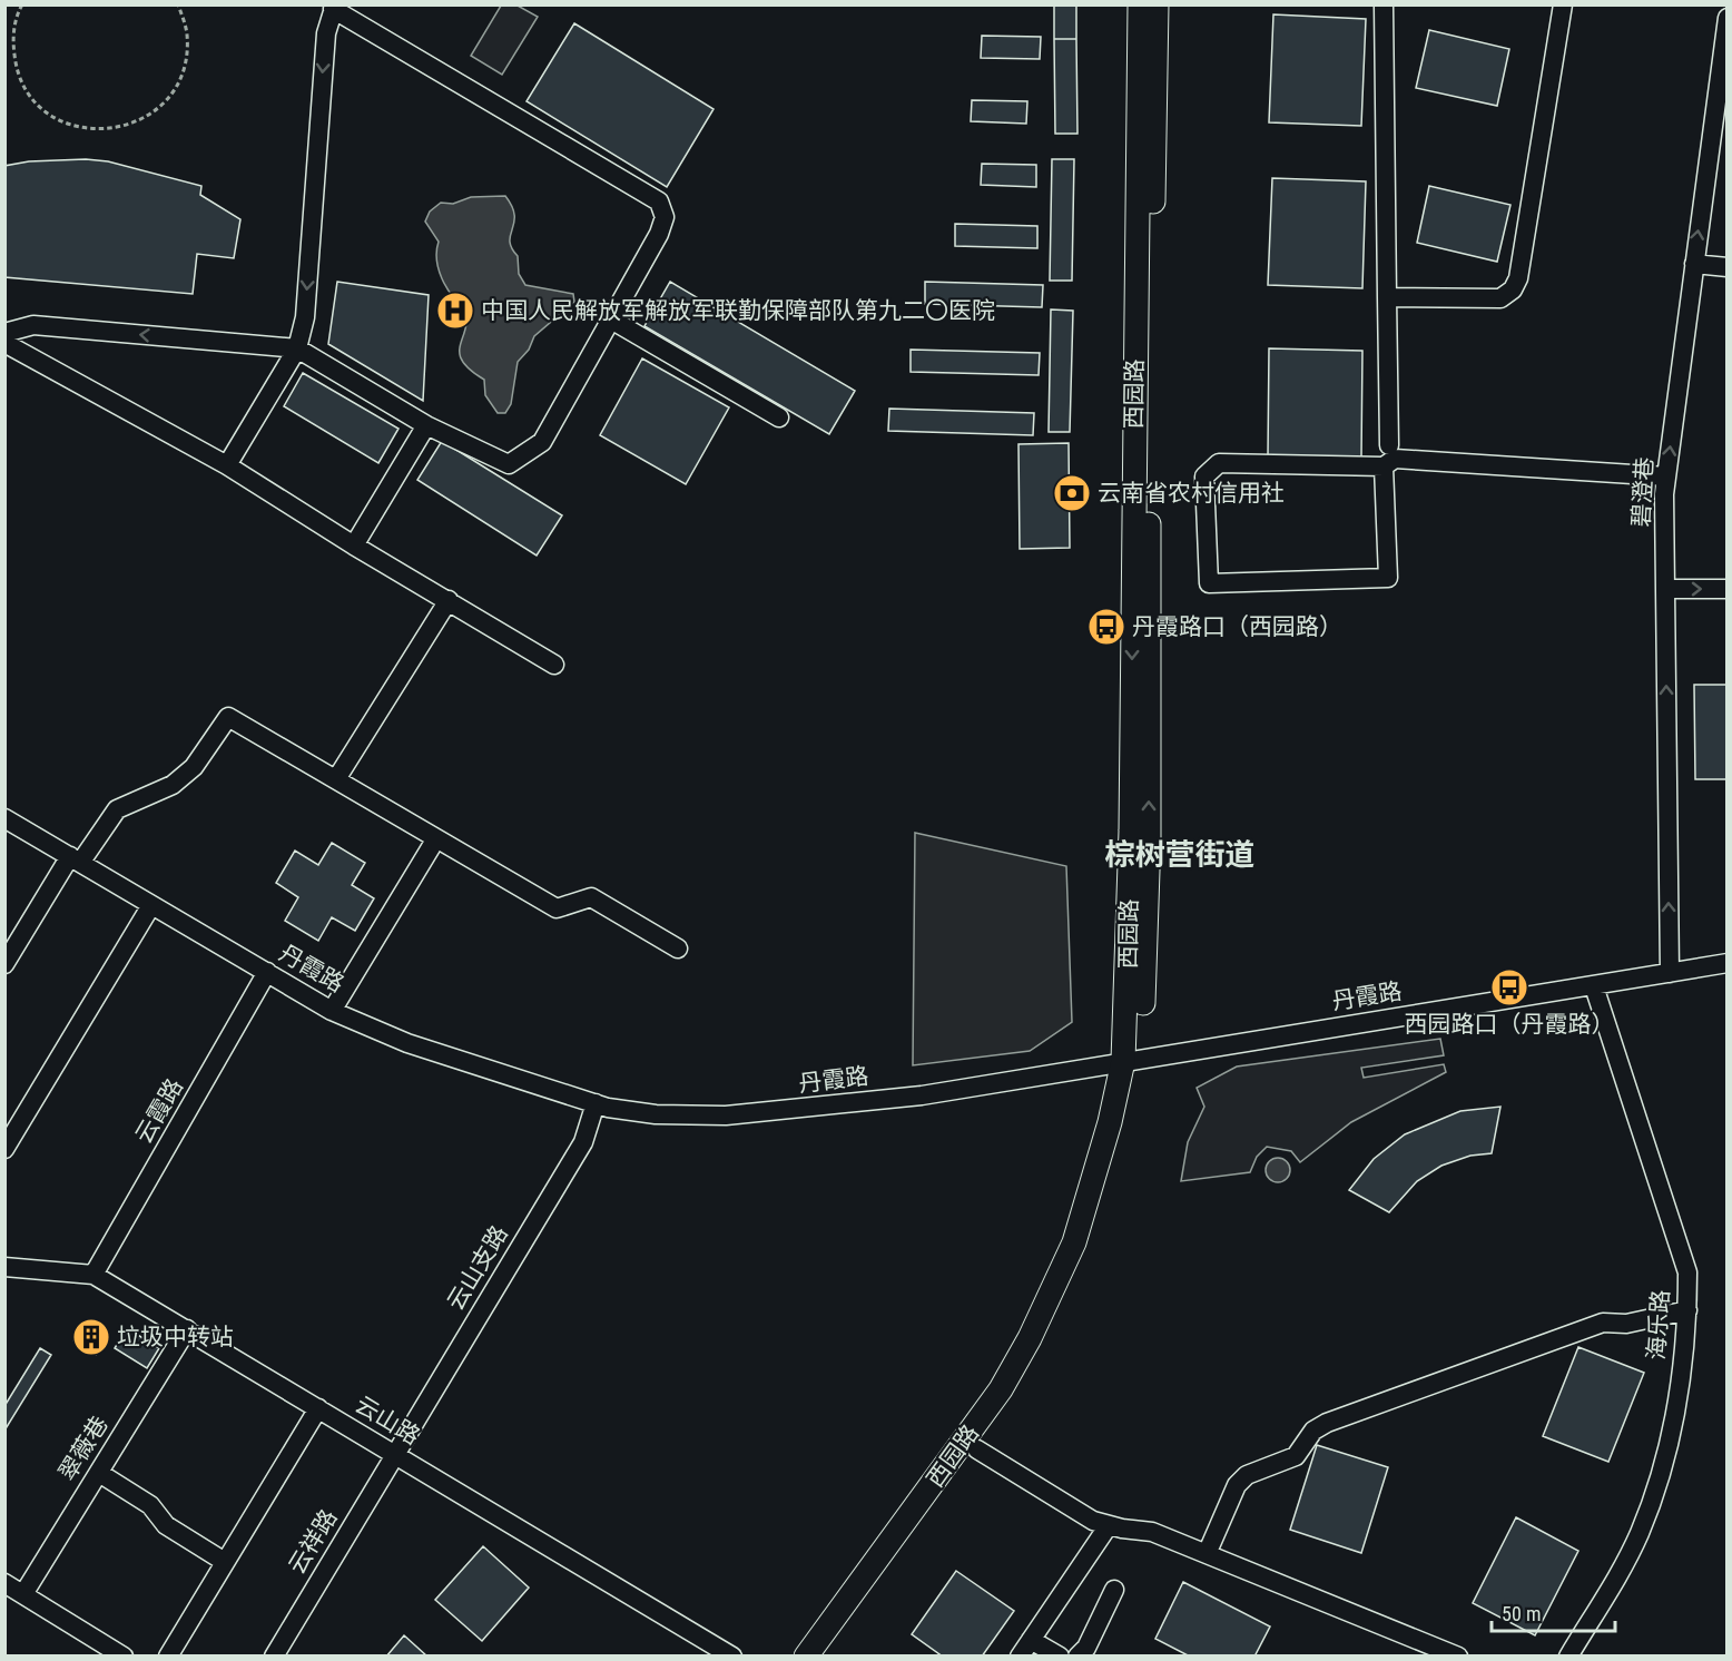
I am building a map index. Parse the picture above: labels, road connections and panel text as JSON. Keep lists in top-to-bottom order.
{
  "streets": {
    "main road": ["西园路"],
    "street": [
      "碧澄巷",
      "丹霞路",
      "云霞路",
      "云山支路",
      "海乐路",
      "云山路",
      "翠薇巷",
      "云祥路"
    ]
  },
  "crossings": [
    ["西园路", "丹霞路"],
    ["碧澄巷", "丹霞路"],
    ["丹霞路", "云霞路"],
    ["丹霞路", "云山支路"],
    ["丹霞路", "海乐路"],
    ["云霞路", "云山路"],
    ["云山支路", "云山路"],
    ["云山支路", "云祥路"],
    ["云山路", "翠薇巷"],
    ["云山路", "云祥路"]
  ],
  "one_way": ["碧澄巷"],
  "districts": ["棕树营街道"],
  "places": {
    "hospital": ["中国人民解放军解放军联勤保障部队第九二〇医院"],
    "bank": ["云南省农村信用社"],
    "bus stop": ["丹霞路口（西园路）", "西园路口（丹霞路）"],
    "building": ["垃圾中转站"]
  },
  "scale_bar": "50 m"
}
